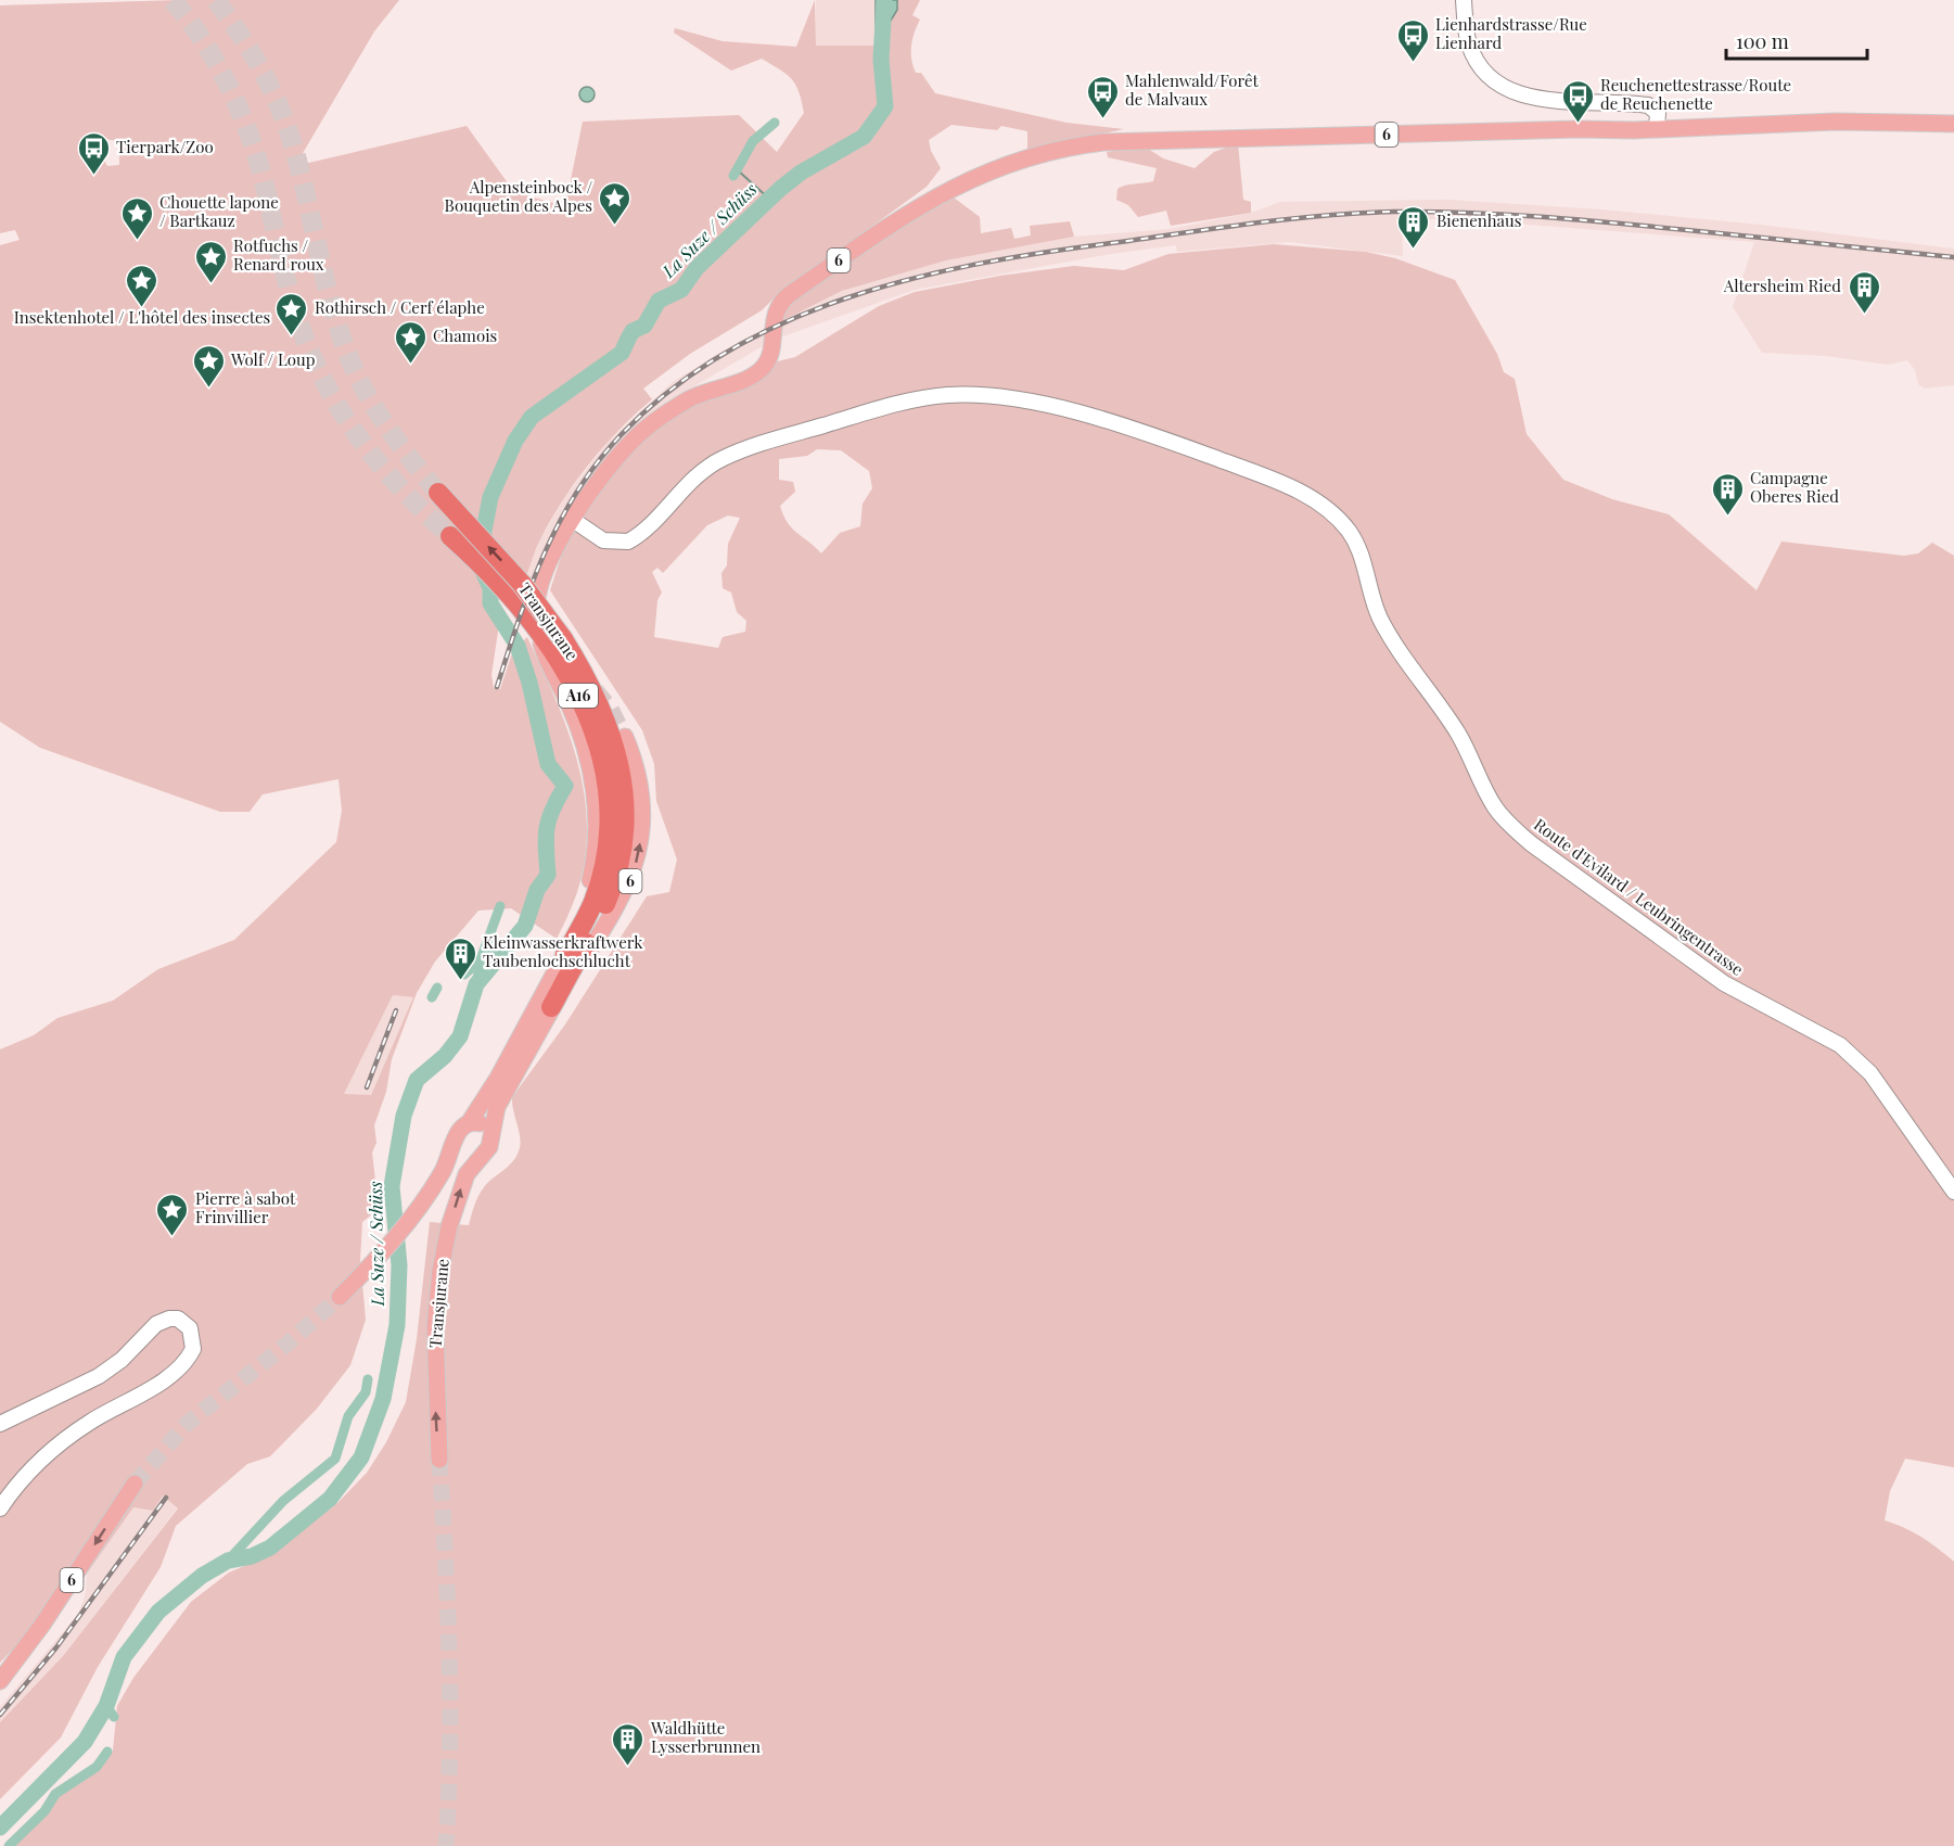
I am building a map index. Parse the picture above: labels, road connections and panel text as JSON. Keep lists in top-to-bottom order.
{
  "streets": {
    "highway": ["Transjurane", "A16"],
    "main road": ["6"],
    "street": ["Route d'Evilard / Leubringentrasse"]
  },
  "crossings": [
    ["6", "Transjurane"],
    ["6", "Route d'Evilard / Leubringentrasse"]
  ],
  "one_way": ["Transjurane"],
  "water": ["La Suze / Schüss"],
  "places": {
    "bus stop": [
      "Lienhardstrasse/Rue Lienhard",
      "Mahlenwald/Forêt de Malvaux",
      "Reuchenettestrasse/Route de Reuchenette",
      "Tierpark/Zoo"
    ],
    "place": [
      "Alpensteinbock / Bouquetin des Alpes",
      "Chouette lapone / Bartkauz",
      "Rotfuchs / Renard roux",
      "Insektenhotel / L'hôtel des insectes",
      "Rothirsch / Cerf élaphe",
      "Chamois",
      "Wolf / Loup",
      "Pierre à sabot Frinvillier"
    ],
    "building": [
      "Bienenhaus",
      "Altersheim Ried",
      "Campagne Oberes Ried",
      "Kleinwasserkraftwerk Taubenlochschlucht",
      "Waldhütte Lysserbrunnen"
    ]
  },
  "scale_bar": "100 m"
}
